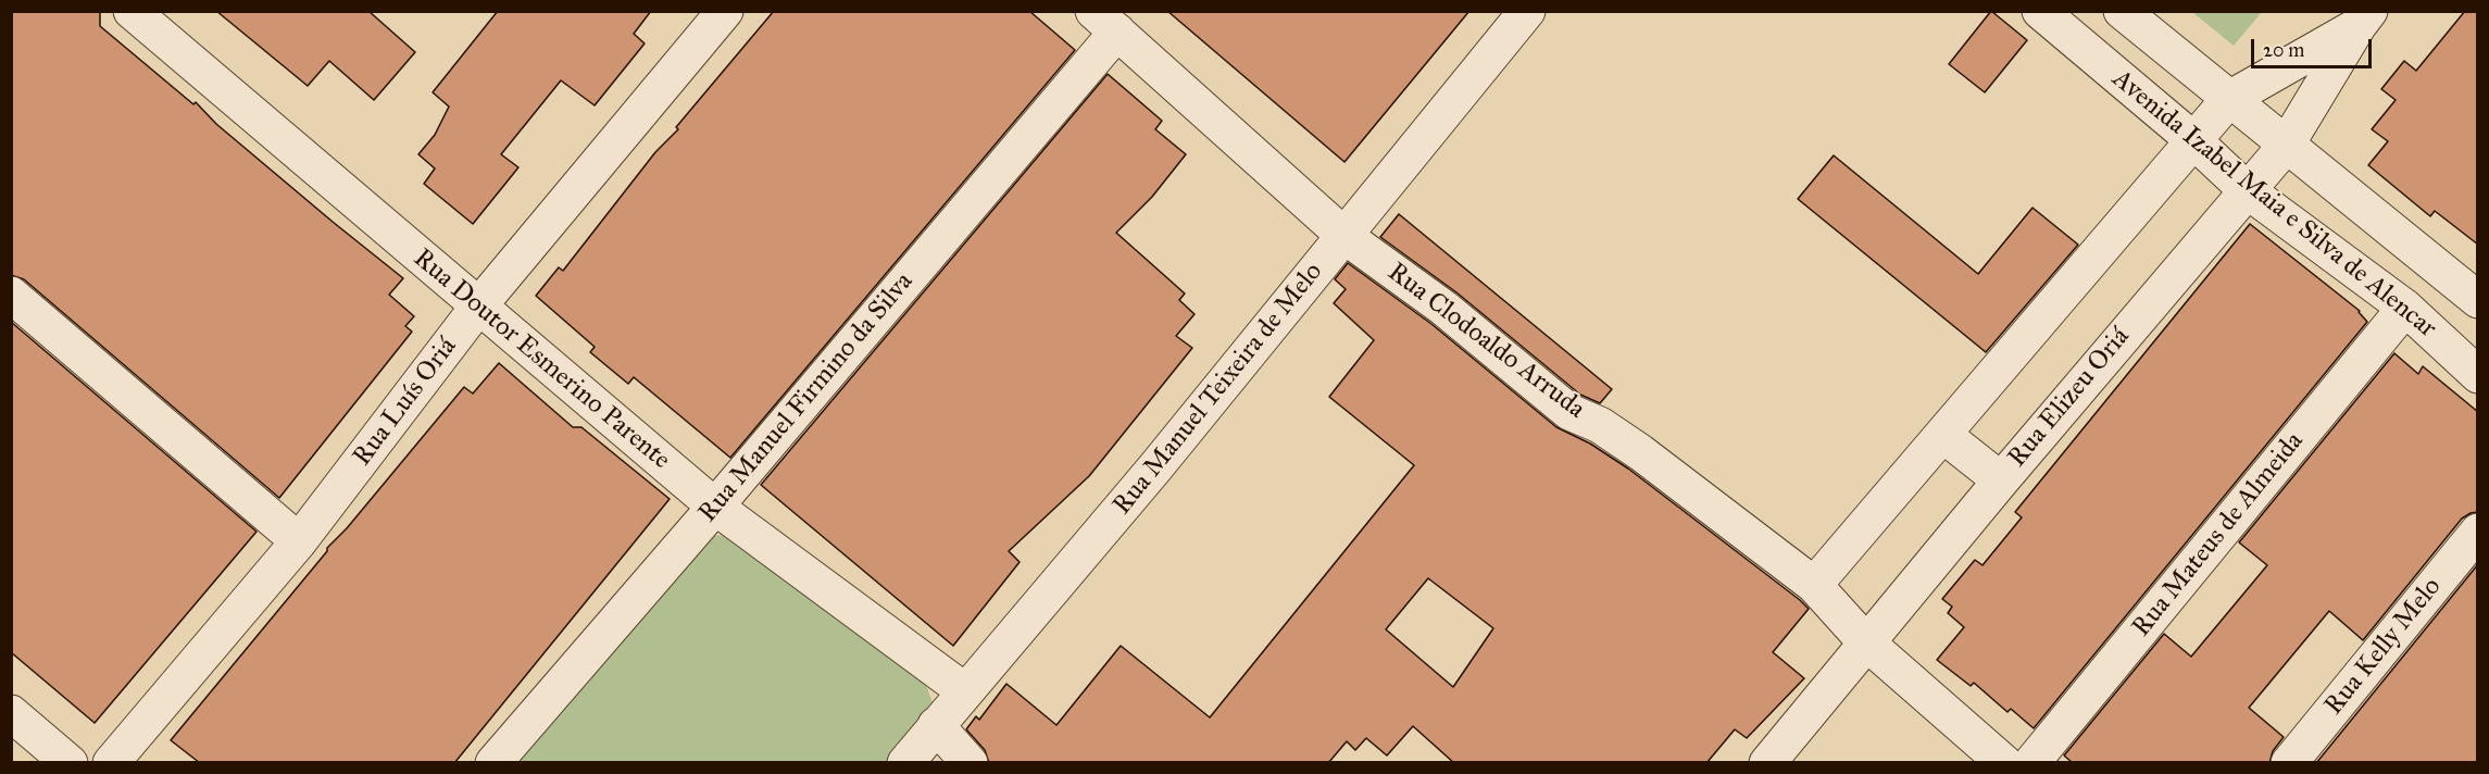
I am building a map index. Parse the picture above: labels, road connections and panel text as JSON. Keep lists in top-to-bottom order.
{
  "streets": {
    "street": [
      "Avenida Izabel Maia e Silva de Alencar",
      "Rua Clodoaldo Arruda",
      "Rua Doutor Esmerino Parente",
      "Rua Manuel Teixeira de Melo",
      "Rua Manuel Firmino da Silva",
      "Rua Elizeu Oriá",
      "Rua Luís Oriá",
      "Rua Mateus de Almeida",
      "Rua Kelly Melo"
    ]
  },
  "crossings": [
    ["Avenida Izabel Maia e Silva de Alencar", "Rua Elizeu Oriá"],
    ["Avenida Izabel Maia e Silva de Alencar", "Rua Mateus de Almeida"],
    ["Rua Clodoaldo Arruda", "Rua Manuel Teixeira de Melo"],
    ["Rua Clodoaldo Arruda", "Rua Manuel Firmino da Silva"],
    ["Rua Clodoaldo Arruda", "Rua Elizeu Oriá"],
    ["Rua Doutor Esmerino Parente", "Rua Manuel Teixeira de Melo"],
    ["Rua Doutor Esmerino Parente", "Rua Manuel Firmino da Silva"],
    ["Rua Doutor Esmerino Parente", "Rua Luís Oriá"]
  ],
  "scale_bar": "20 m"
}
